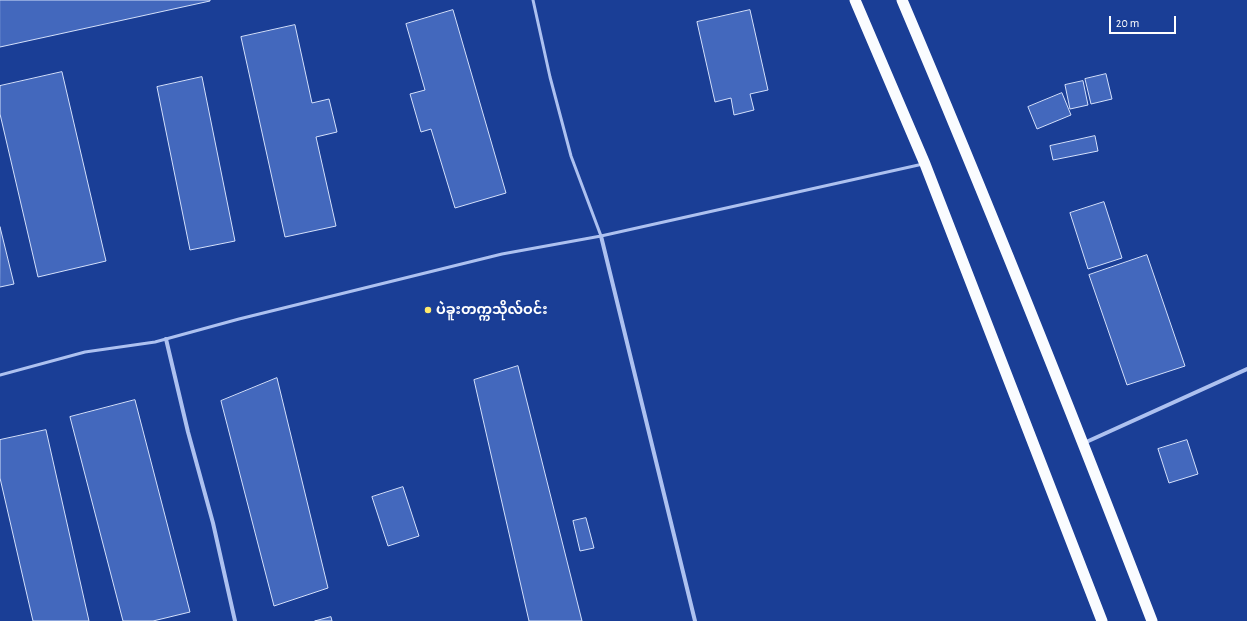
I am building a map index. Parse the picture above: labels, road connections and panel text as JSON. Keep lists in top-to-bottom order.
{
  "places": ["ပဲခူးတက္ကသိုလ်ဝင်း"],
  "scale_bar": "20 m"
}
